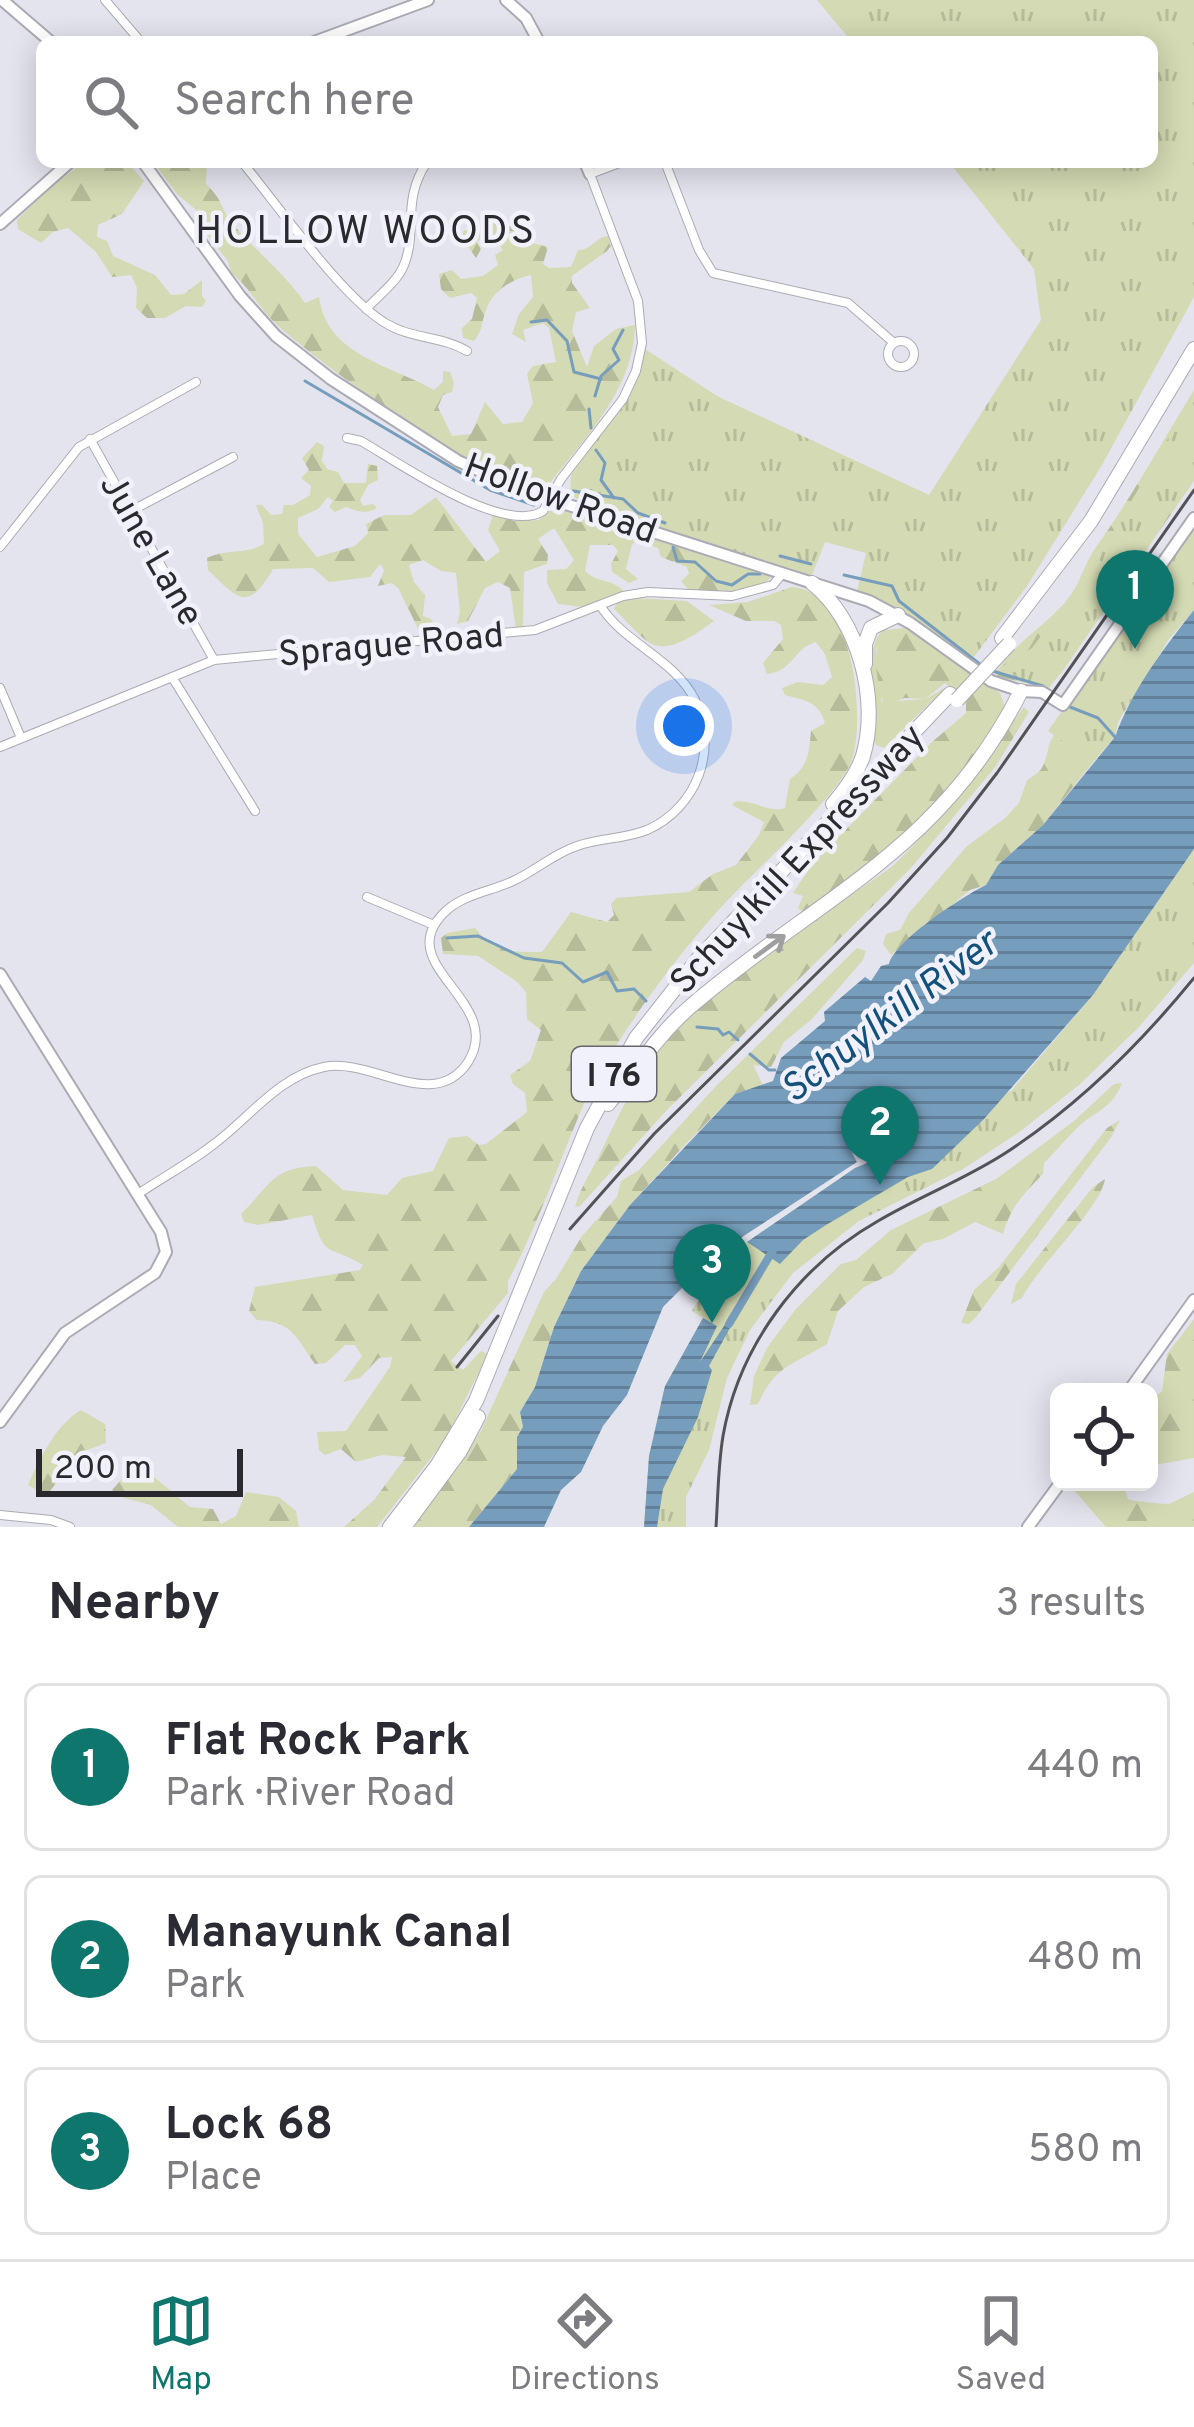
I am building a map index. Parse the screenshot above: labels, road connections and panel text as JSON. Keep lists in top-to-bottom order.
{
  "streets": {
    "highway": ["Schuylkill Expressway", "I 76"],
    "main road": ["Hollow Road"],
    "street": ["June Lane", "Sprague Road"]
  },
  "crossings": [
    ["Hollow Road", "Sprague Road"],
    ["June Lane", "Sprague Road"]
  ],
  "districts": ["HOLLOW WOODS"],
  "water": ["Schuylkill River"],
  "scale_bar": "200 m",
  "page": {
    "search": "Search here",
    "pins": ["1", "2", "3"],
    "scale": "200 m",
    "heading": ["Nearby", "3 results"],
    "list": [
      {
        "mark": "1",
        "name": "Flat Rock Park",
        "note": "Park · River Road",
        "value": "440 m"
      },
      {
        "mark": "2",
        "name": "Manayunk Canal",
        "note": "Park",
        "value": "480 m"
      },
      {
        "mark": "3",
        "name": "Lock 68",
        "note": "Place",
        "value": "580 m"
      }
    ],
    "nav": ["Map", "Directions", "Saved"]
  }
}
